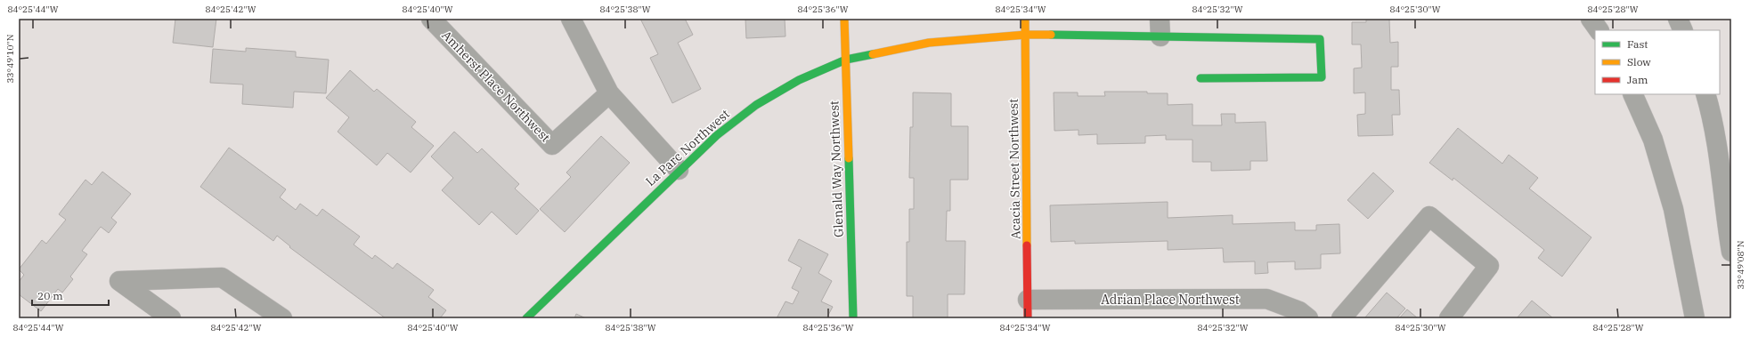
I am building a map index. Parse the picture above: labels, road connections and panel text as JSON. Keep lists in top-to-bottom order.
{
  "streets": {
    "street": [
      "Amherst Place Northwest",
      "La Parc Northwest",
      "Glenald Way Northwest",
      "Acacia Street Northwest",
      "Adrian Place Northwest"
    ]
  },
  "crossings": [
    ["La Parc Northwest", "Glenald Way Northwest"],
    ["La Parc Northwest", "Acacia Street Northwest"],
    ["Acacia Street Northwest", "Adrian Place Northwest"]
  ],
  "legend": ["Fast", "Slow", "Jam"],
  "scale_bar": "20 m",
  "coordinates": [
    "84°25'44\"W",
    "84°25'42\"W",
    "84°25'40\"W",
    "84°25'38\"W",
    "84°25'36\"W",
    "84°25'34\"W",
    "84°25'32\"W",
    "84°25'30\"W",
    "84°25'28\"W",
    "33°49'10\"N",
    "33°49'08\"N"
  ]
}
